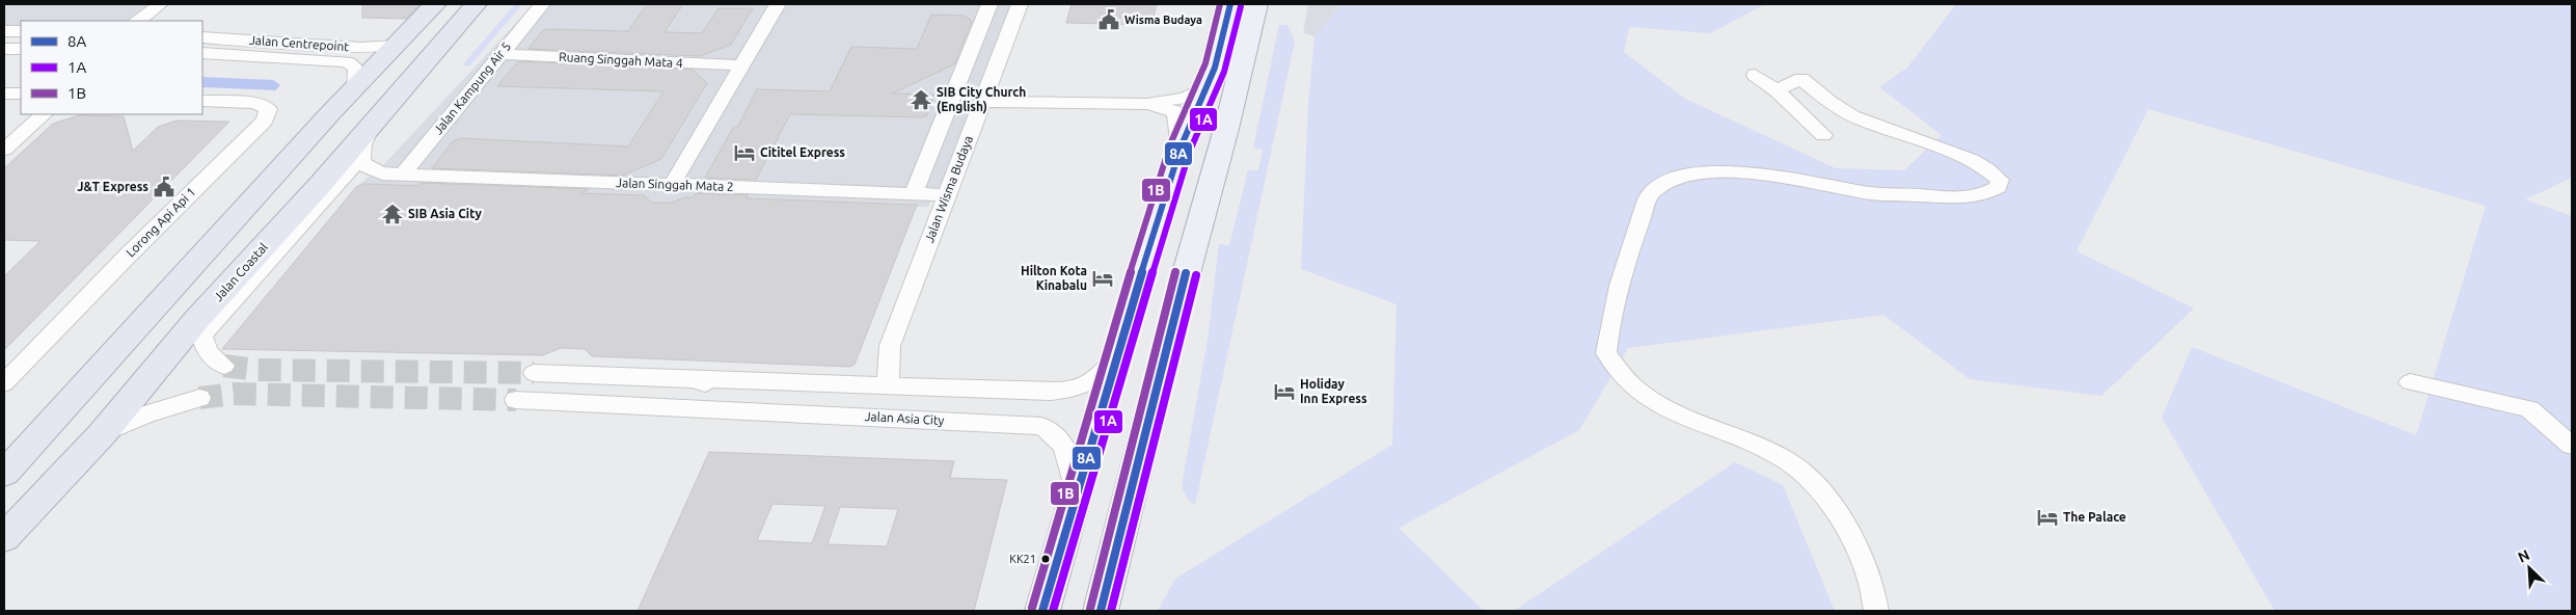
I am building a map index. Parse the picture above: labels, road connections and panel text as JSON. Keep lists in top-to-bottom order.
{
  "streets": {
    "highway": ["Jalan Coastal"],
    "street": [
      "Jalan Centrepoint",
      "Ruang Singgah Mata 4",
      "Jalan Kampung Air 5",
      "Jalan Singgah Mata 2",
      "Jalan Wisma Budaya",
      "Lorong Api Api 1",
      "Jalan Asia City"
    ]
  },
  "crossings": [
    ["Ruang Singgah Mata 4", "Jalan Kampung Air 5"],
    ["Jalan Kampung Air 5", "Jalan Singgah Mata 2"],
    ["Jalan Singgah Mata 2", "Jalan Wisma Budaya"]
  ],
  "places": {
    "public building": ["Wisma Budaya", "J&T Express"],
    "temple": ["SIB City Church (English)", "SIB Asia City"],
    "hotel": [
      "Cititel Express",
      "Hilton Kota Kinabalu",
      "Holiday Inn Express",
      "The Palace"
    ],
    "other": ["KK21"]
  },
  "lines": ["transit line 8A", "transit line 1B", "transit line 1A"],
  "legend": ["8A", "1A", "1B"],
  "north": "top left"
}
